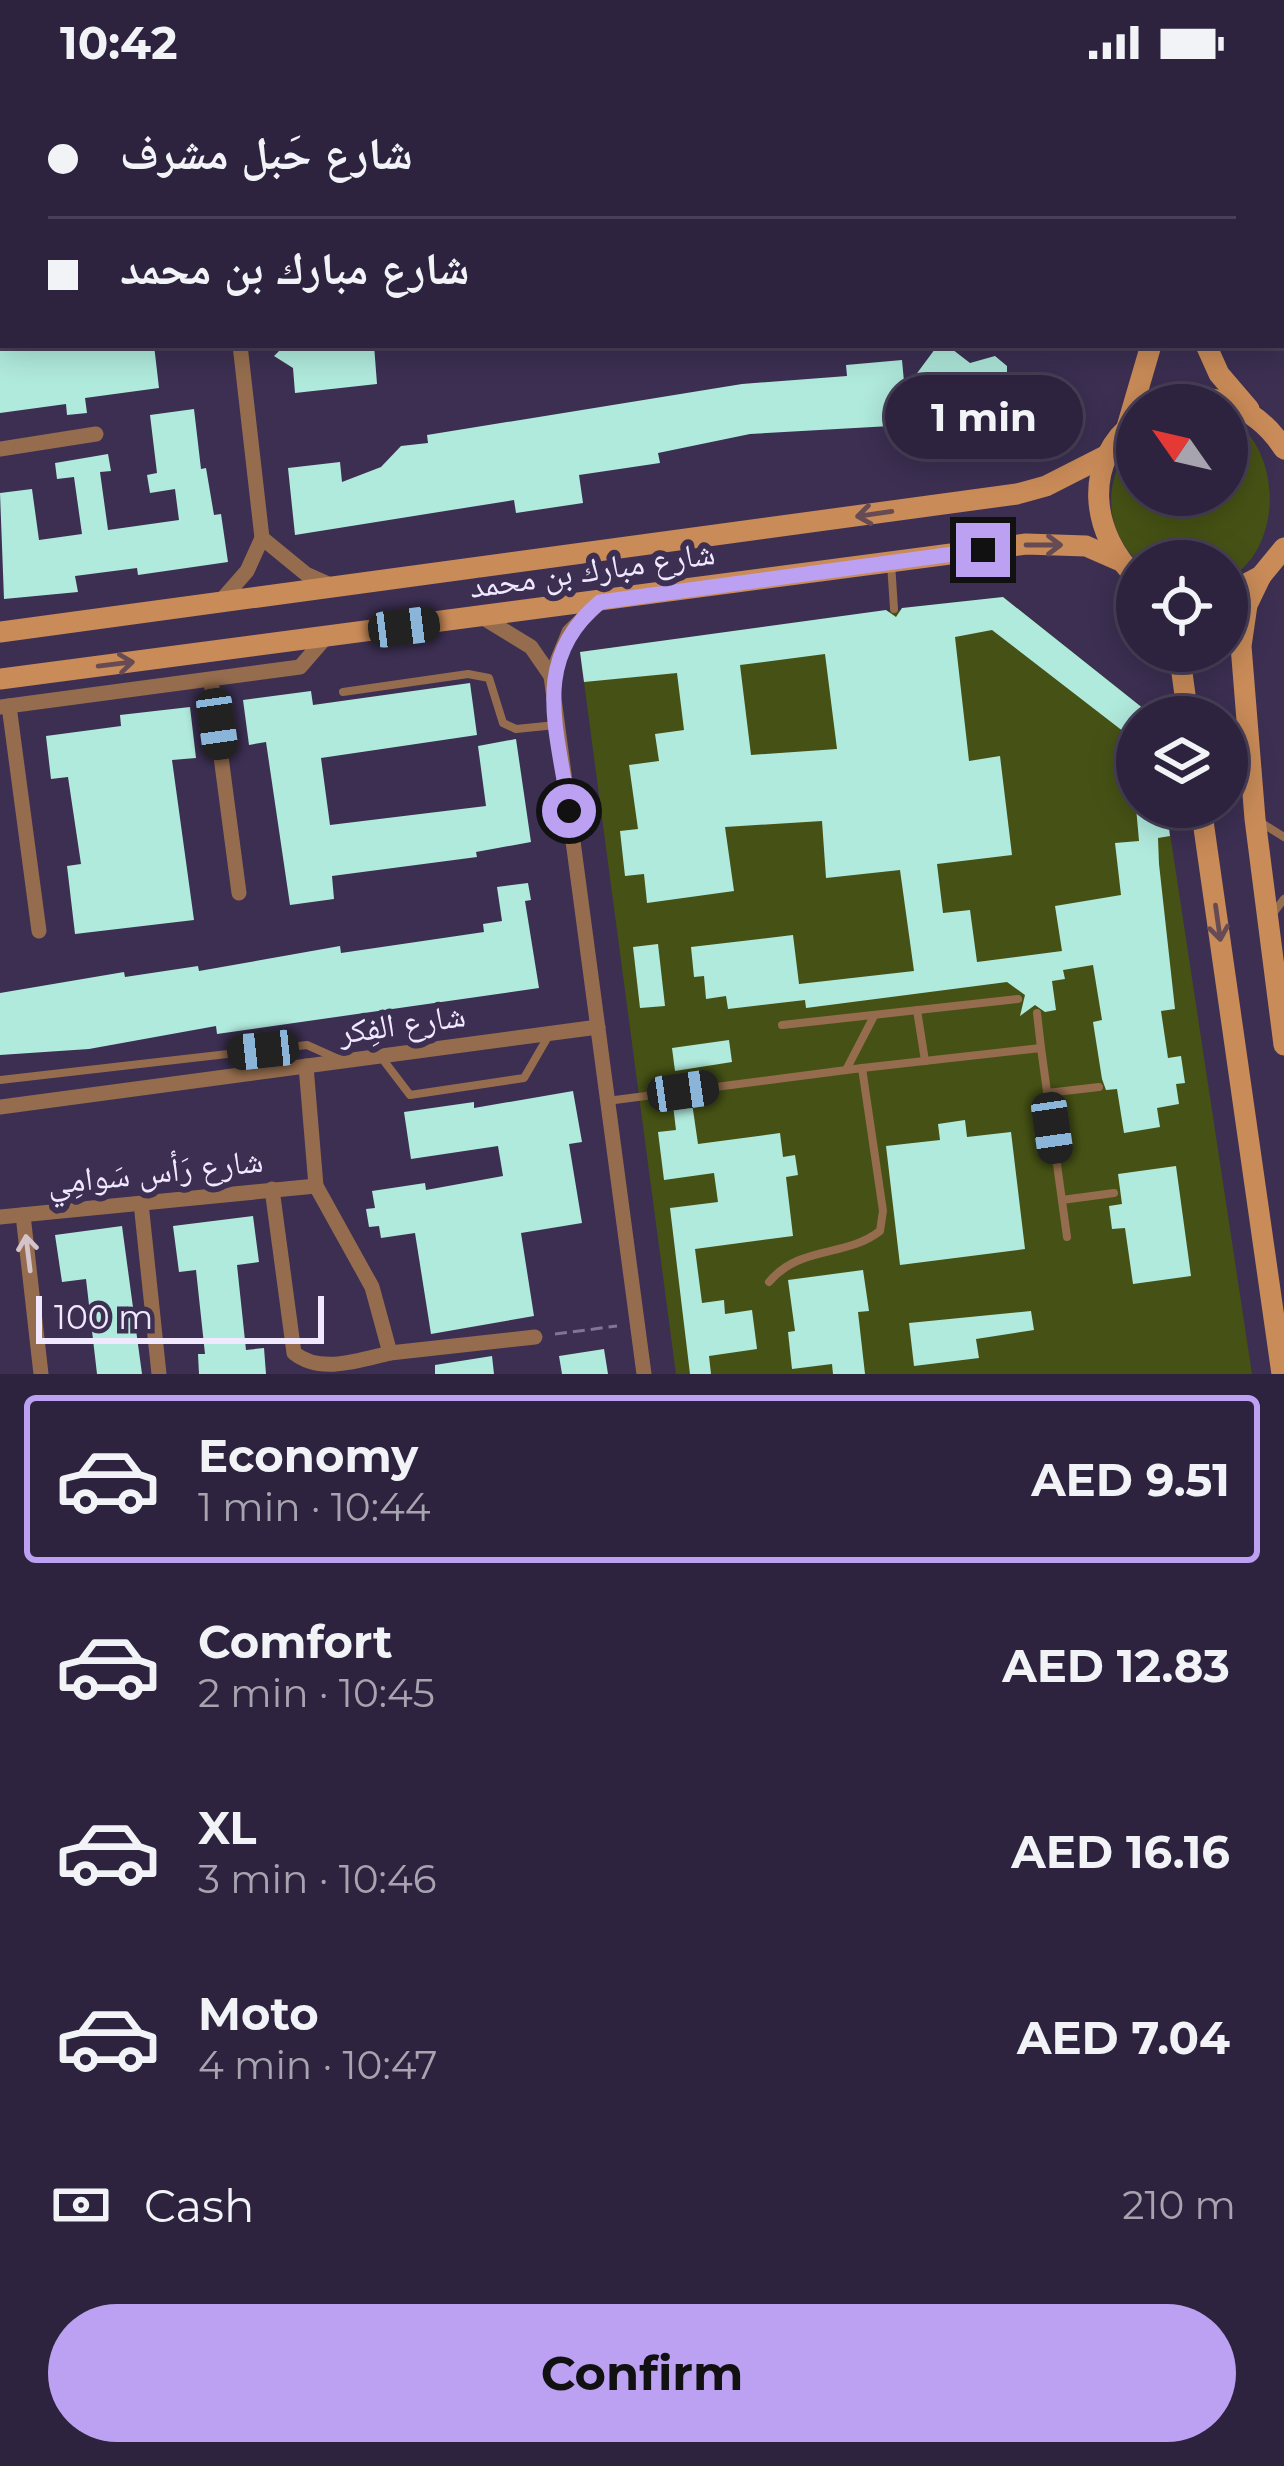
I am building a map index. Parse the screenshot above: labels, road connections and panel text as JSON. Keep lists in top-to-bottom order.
{
  "streets": {
    "main road": ["شارع مبارك بن محمد"],
    "street": ["شارع الفِكر", "شارع رَأس سَوامِي"]
  },
  "scale_bar": "100 m",
  "north": "top left",
  "page": {
    "status": "10:42",
    "banner": ["شارع حَبل مشرف", "شارع مبارك بن محمد"],
    "bubble": "1 min",
    "scale": "100 m",
    "list": [
      {
        "name": "Economy",
        "note": "1 min · 10:44",
        "value": "AED 9.51"
      },
      {
        "name": "Comfort",
        "note": "2 min · 10:45",
        "value": "AED 12.83"
      },
      {
        "name": "XL",
        "note": "3 min · 10:46",
        "value": "AED 16.16"
      },
      {
        "name": "Moto",
        "note": "4 min · 10:47",
        "value": "AED 7.04"
      }
    ],
    "pay": ["Cash", "210 m"],
    "buttons": "Confirm"
  }
}
